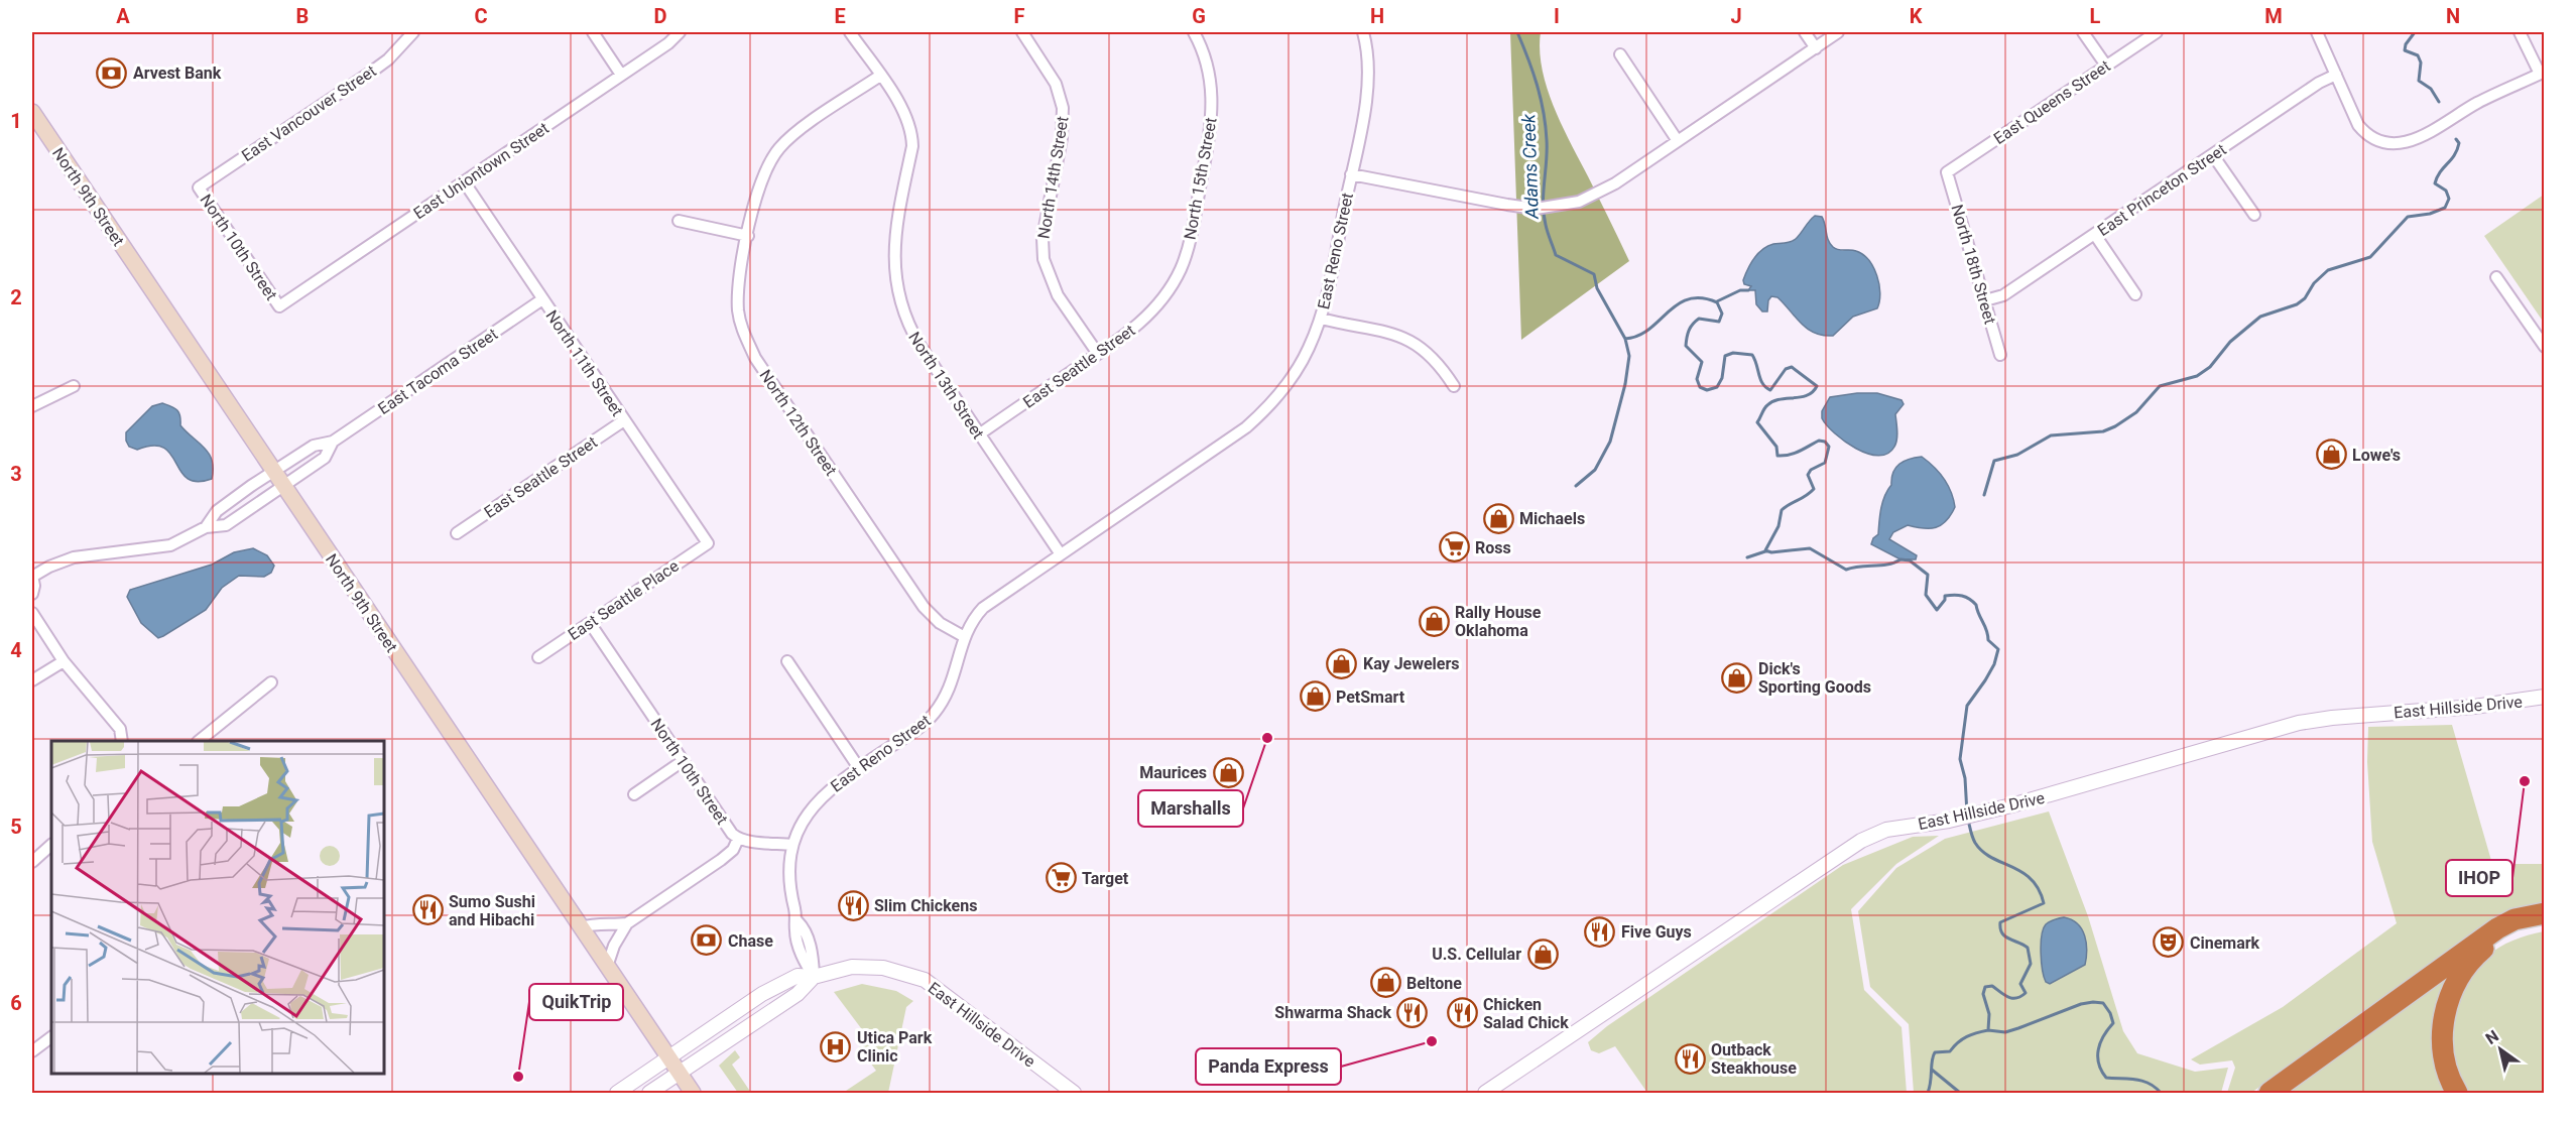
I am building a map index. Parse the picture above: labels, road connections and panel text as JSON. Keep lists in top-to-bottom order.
{
  "streets": {
    "main road": ["North 9th Street"],
    "street": [
      "East Queens Street",
      "East Vancouver Street",
      "East Uniontown Street",
      "North 14th Street",
      "North 15th Street",
      "East Princeton Street",
      "North 10th Street",
      "East Reno Street",
      "North 18th Street",
      "North 11th Street",
      "East Seattle Street",
      "East Tacoma Street",
      "North 13th Street",
      "North 12th Street",
      "East Seattle Place",
      "East Hillside Drive"
    ]
  },
  "crossings": [
    ["East Queens Street", "North 18th Street"],
    ["East Vancouver Street", "North 10th Street"],
    ["East Uniontown Street", "North 10th Street"],
    ["East Uniontown Street", "North 11th Street"],
    ["North 14th Street", "East Seattle Street"],
    ["North 15th Street", "East Seattle Street"],
    ["East Princeton Street", "North 18th Street"],
    ["North 9th Street", "East Tacoma Street"],
    ["North 9th Street", "East Hillside Drive"],
    ["North 10th Street", "East Reno Street"],
    ["North 10th Street", "East Seattle Place"],
    ["East Reno Street", "North 13th Street"],
    ["East Reno Street", "North 12th Street"],
    ["North 11th Street", "East Seattle Street"],
    ["North 11th Street", "East Tacoma Street"],
    ["North 11th Street", "East Seattle Place"],
    ["East Seattle Street", "North 13th Street"]
  ],
  "water": ["Adams Creek"],
  "places": {
    "bank": ["Arvest Bank", "Chase"],
    "shop": [
      "Lowe's",
      "Michaels",
      "Rally House Oklahoma",
      "Kay Jewelers",
      "Dick's Sporting Goods",
      "PetSmart",
      "Maurices",
      "U.S. Cellular",
      "Beltone"
    ],
    "supermarket": ["Ross", "Target"],
    "other": [
      "Marshalls",
      "IHOP",
      "Panda Express",
      "QuikTrip"
    ],
    "restaurant": [
      "Slim Chickens",
      "Sumo Sushi and Hibachi",
      "Five Guys",
      "Shwarma Shack",
      "Chicken Salad Chick",
      "Outback Steakhouse"
    ],
    "theatre": ["Cinemark"],
    "hospital": ["Utica Park Clinic"]
  },
  "north": "top left",
  "grid": {
    "columns": [
      "A",
      "B",
      "C",
      "D",
      "E",
      "F",
      "G",
      "H",
      "I",
      "J",
      "K",
      "L",
      "M",
      "N"
    ],
    "rows": [
      "1",
      "2",
      "3",
      "4",
      "5",
      "6"
    ]
  }
}
